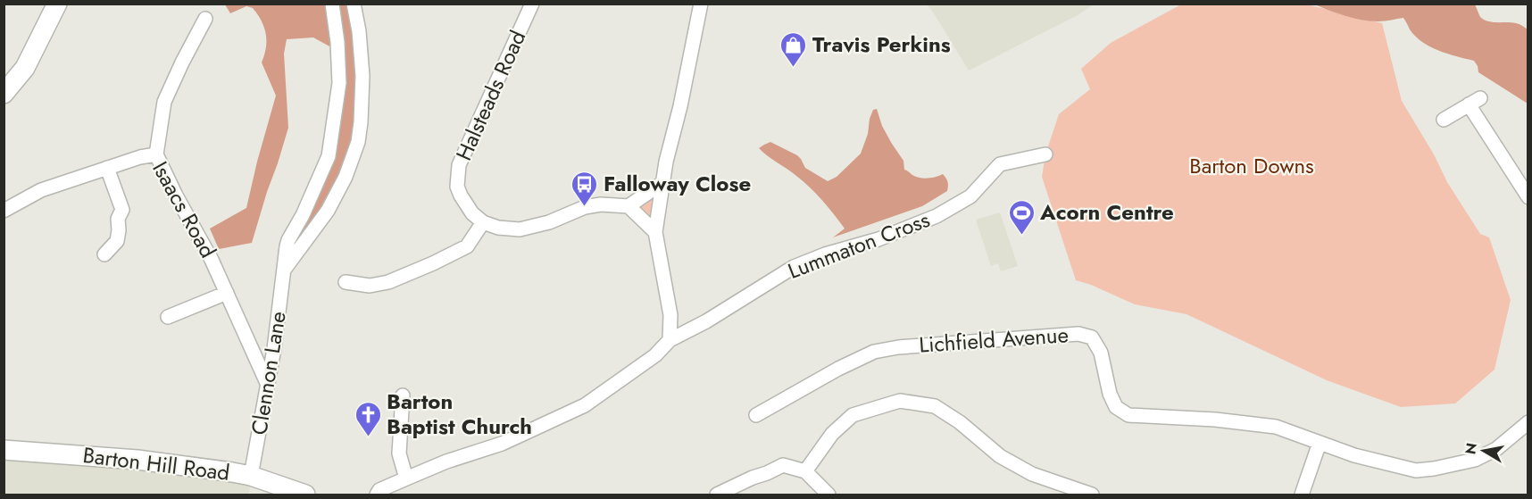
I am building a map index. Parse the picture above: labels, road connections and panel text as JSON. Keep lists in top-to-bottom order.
{
  "streets": {
    "street": [
      "Halsteads Road",
      "Isaacs Road",
      "Lummaton Cross",
      "Lichfield Avenue",
      "Clennon Lane",
      "Barton Hill Road"
    ]
  },
  "crossings": [
    ["Isaacs Road", "Clennon Lane"],
    ["Clennon Lane", "Barton Hill Road"]
  ],
  "parks": ["Barton Downs"],
  "places": {
    "shop": ["Travis Perkins"],
    "bus stop": ["Falloway Close"],
    "sports": ["Acorn Centre"],
    "church": ["Barton Baptist Church"]
  },
  "north": "left"
}
